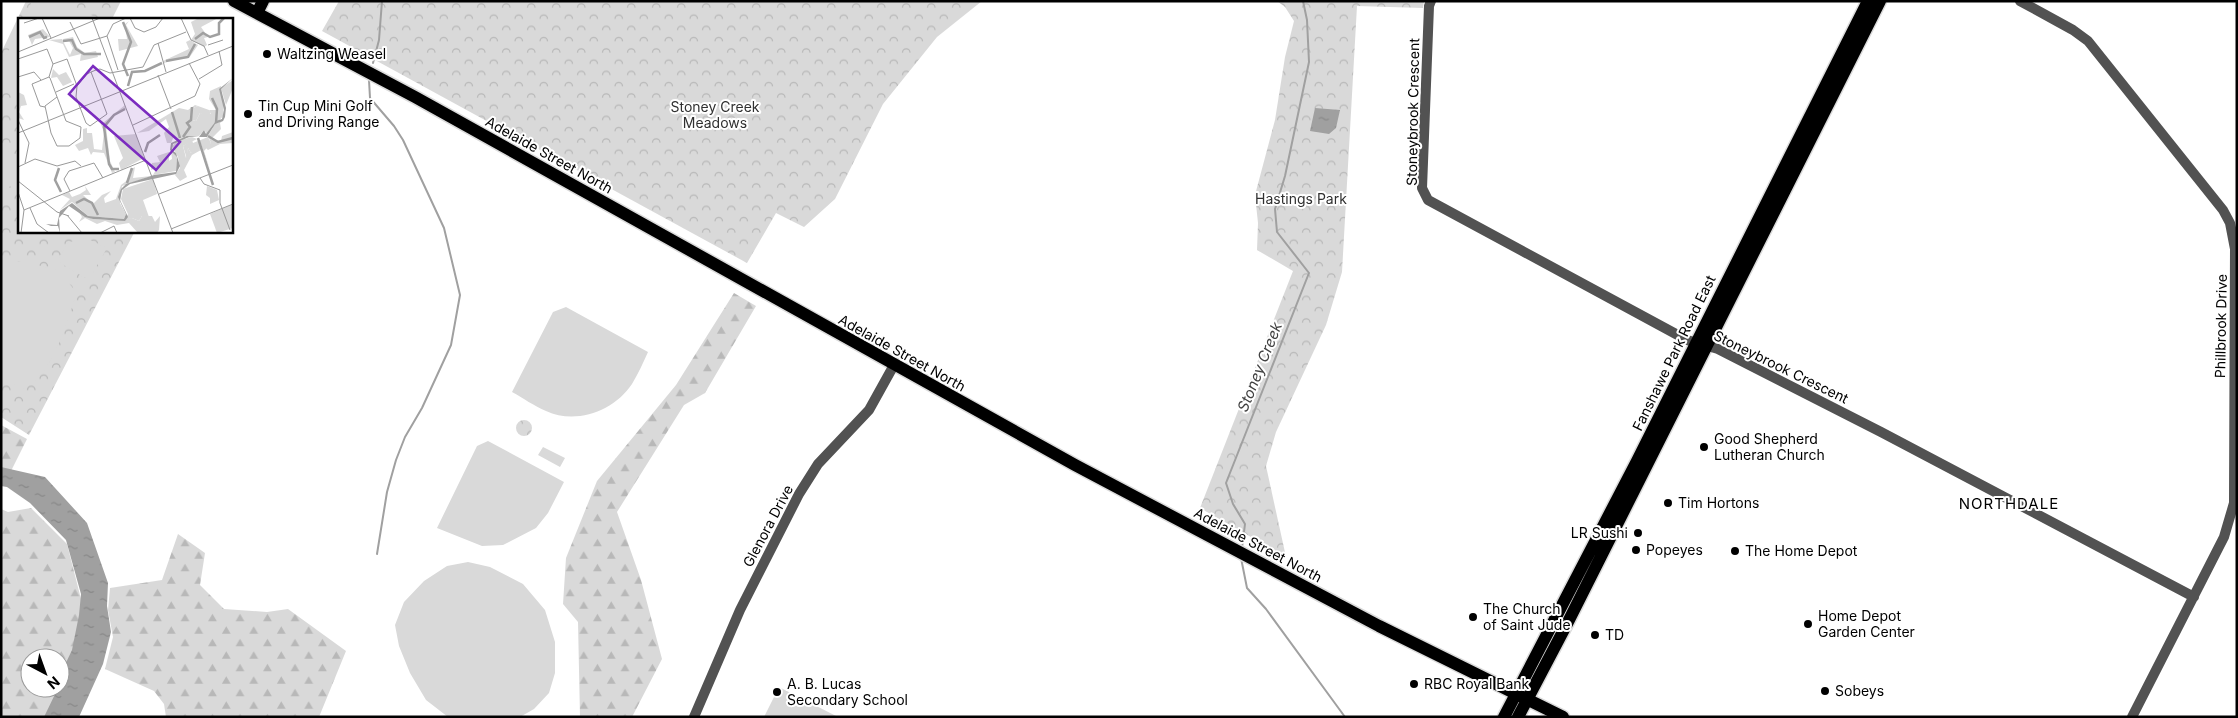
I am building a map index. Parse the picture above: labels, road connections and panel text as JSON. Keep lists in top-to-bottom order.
{
  "streets": {
    "main road": ["Adelaide Street North", "Fanshawe Park Road East"],
    "street": ["Stoneybrook Crescent", "Phillbrook Drive", "Glenora Drive"]
  },
  "crossings": [
    ["Stoneybrook Crescent", "Phillbrook Drive"],
    ["Stoneybrook Crescent", "Fanshawe Park Road East"],
    ["Adelaide Street North", "Fanshawe Park Road East"],
    ["Adelaide Street North", "Glenora Drive"]
  ],
  "districts": ["NORTHDALE"],
  "water": ["Stoney Creek"],
  "parks": ["Stoney Creek Meadows", "Hastings Park"],
  "places": [
    "Waltzing Weasel",
    "Tin Cup Mini Golf and Driving Range",
    "Good Shepherd Lutheran Church",
    "Tim Hortons",
    "LR Sushi",
    "Popeyes",
    "The Home Depot",
    "The Church of Saint Jude",
    "Home Depot Garden Center",
    "TD",
    "RBC Royal Bank",
    "Sobeys",
    "A. B. Lucas Secondary School"
  ],
  "north": "bottom right"
}
